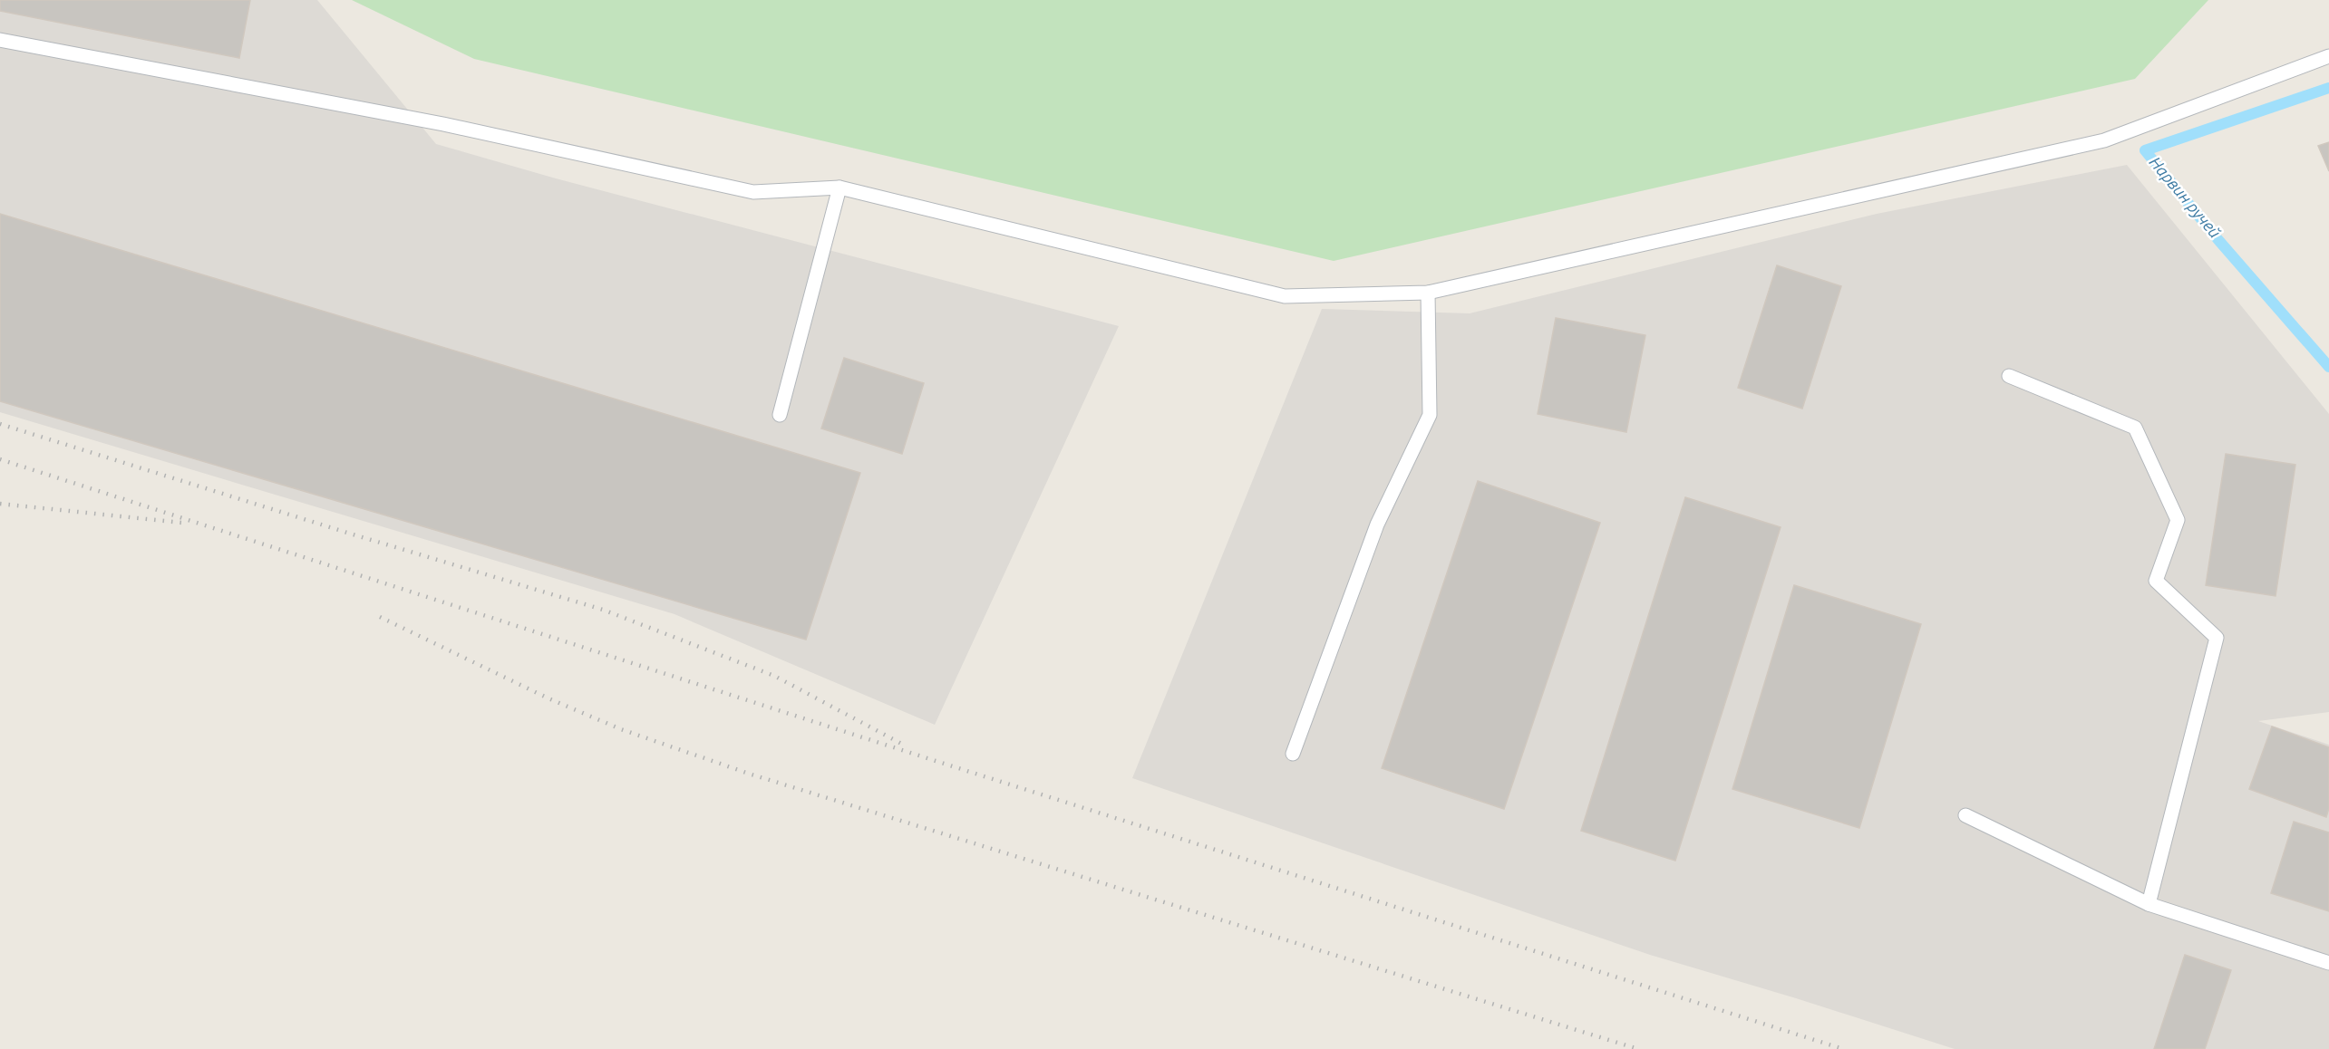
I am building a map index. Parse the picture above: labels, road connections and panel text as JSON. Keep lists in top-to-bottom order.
{
  "water": ["Нарвин ручей"]
}
